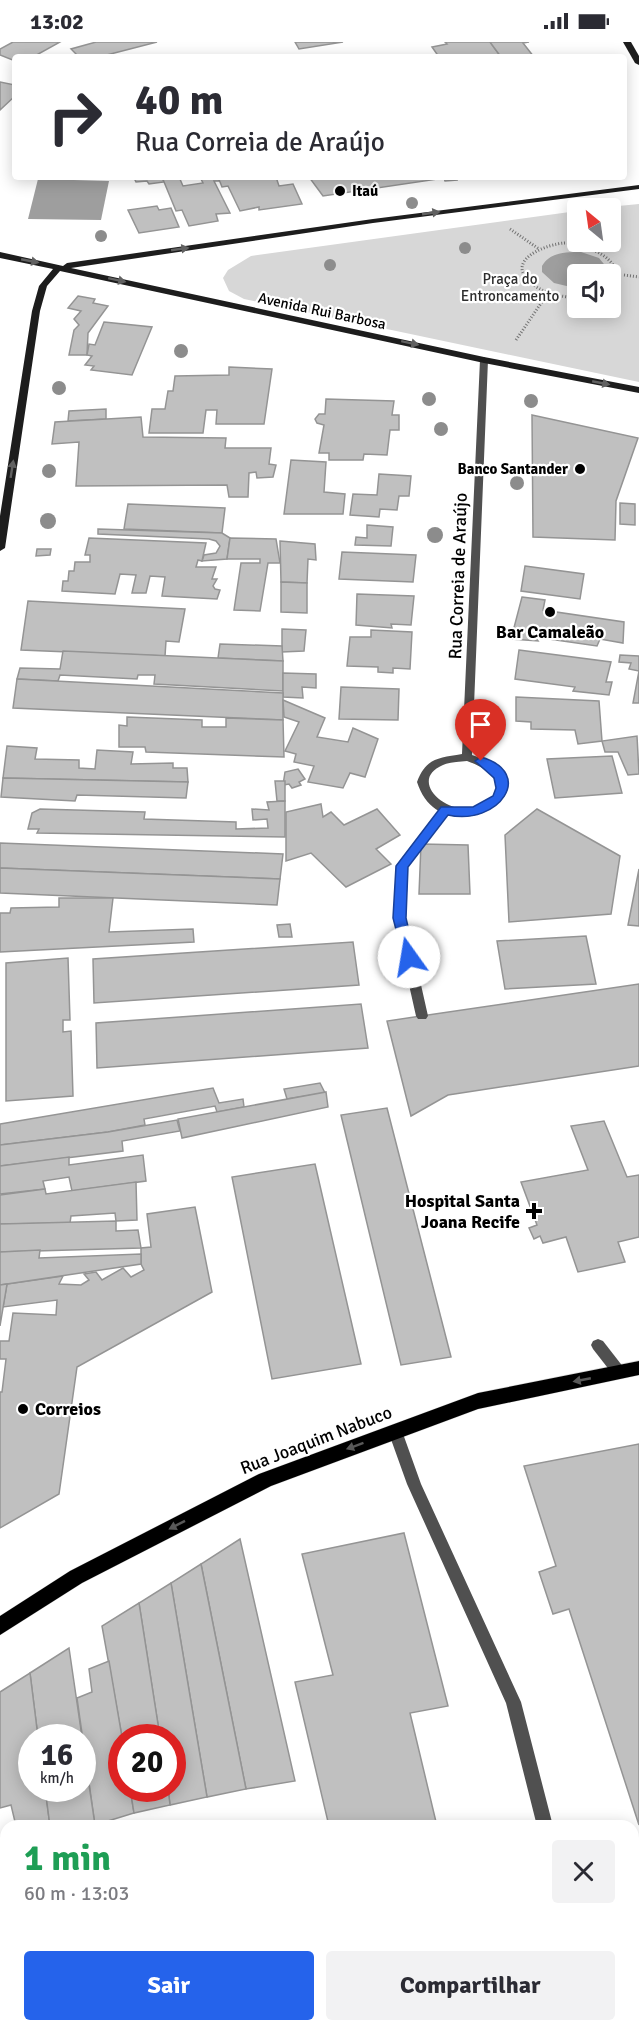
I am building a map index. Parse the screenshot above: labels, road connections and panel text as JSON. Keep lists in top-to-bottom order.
{
  "streets": {
    "main road": ["Avenida Rui Barbosa", "Rua Joaquim Nabuco"],
    "street": ["Rua Correia de Araújo"]
  },
  "crossings": [
    ["Avenida Rui Barbosa", "Rua Correia de Araújo"]
  ],
  "one_way": ["Rua Joaquim Nabuco"],
  "parks": ["Praça do Entroncamento"],
  "places": {
    "other": [
      "Itaú",
      "Banco Santander",
      "Bar Camaleão",
      "Correios"
    ],
    "health": ["Hospital Santa Joana Recife"]
  },
  "north": "top left",
  "page": {
    "status": "13:02",
    "turn": ["40 m", "Rua Correia de Araújo"],
    "speed": "16 km/h",
    "limit": "20",
    "heading": ["1 min", "60 m · 13:03"],
    "buttons": ["Sair", "Compartilhar"]
  }
}
